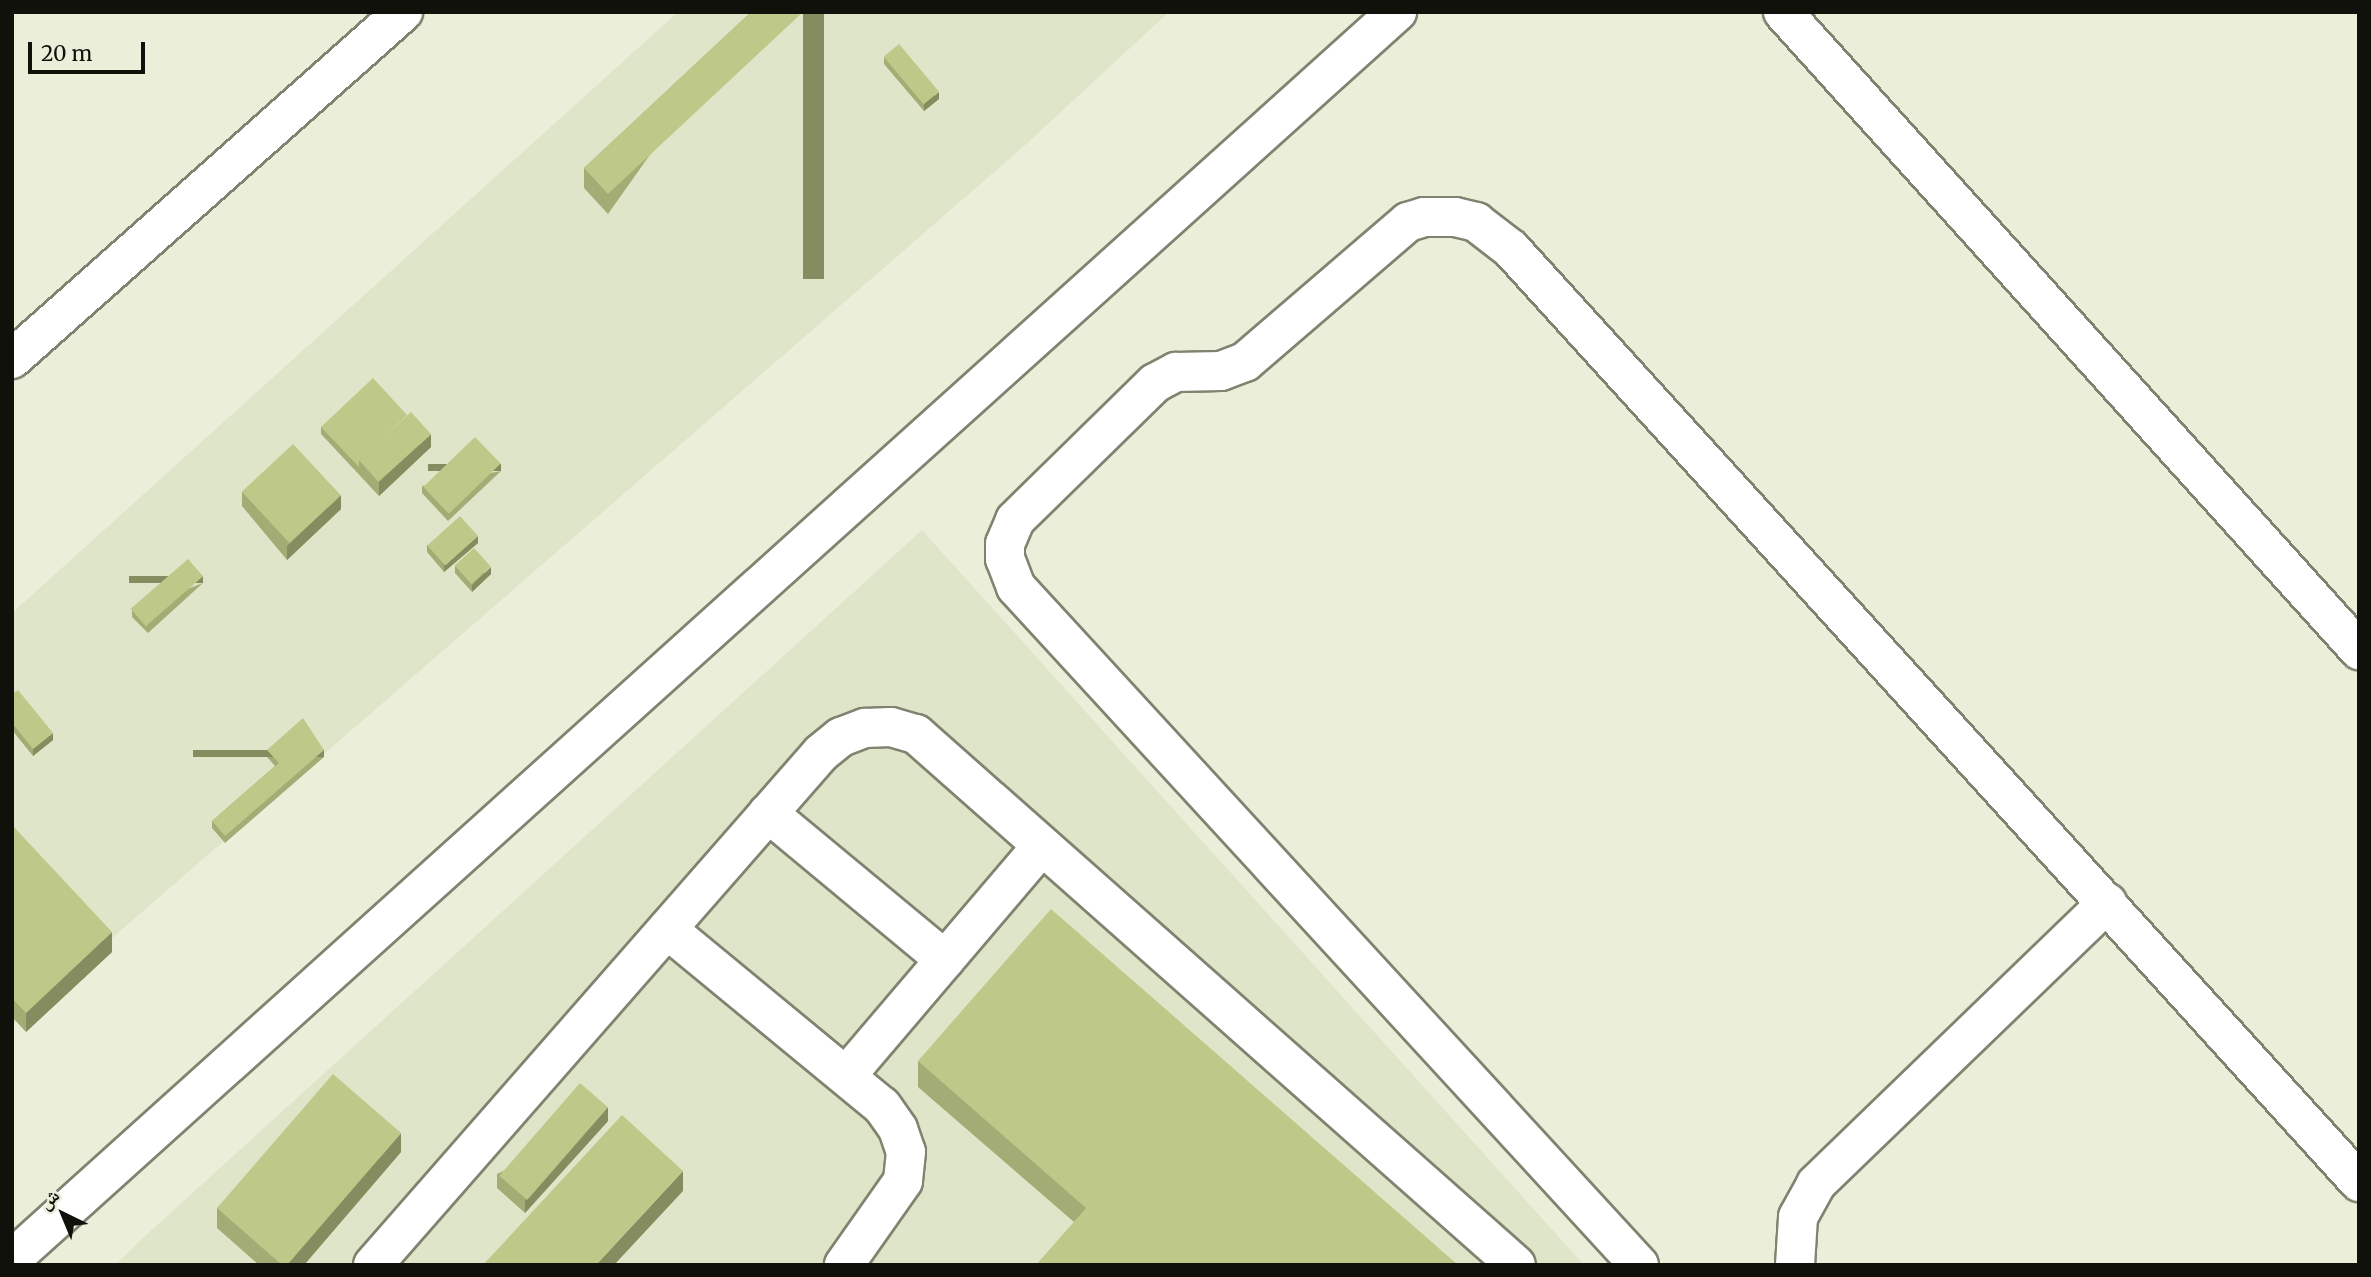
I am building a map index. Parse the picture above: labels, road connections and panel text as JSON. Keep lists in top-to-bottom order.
{
  "scale_bar": "20 m",
  "north": "top left"
}
